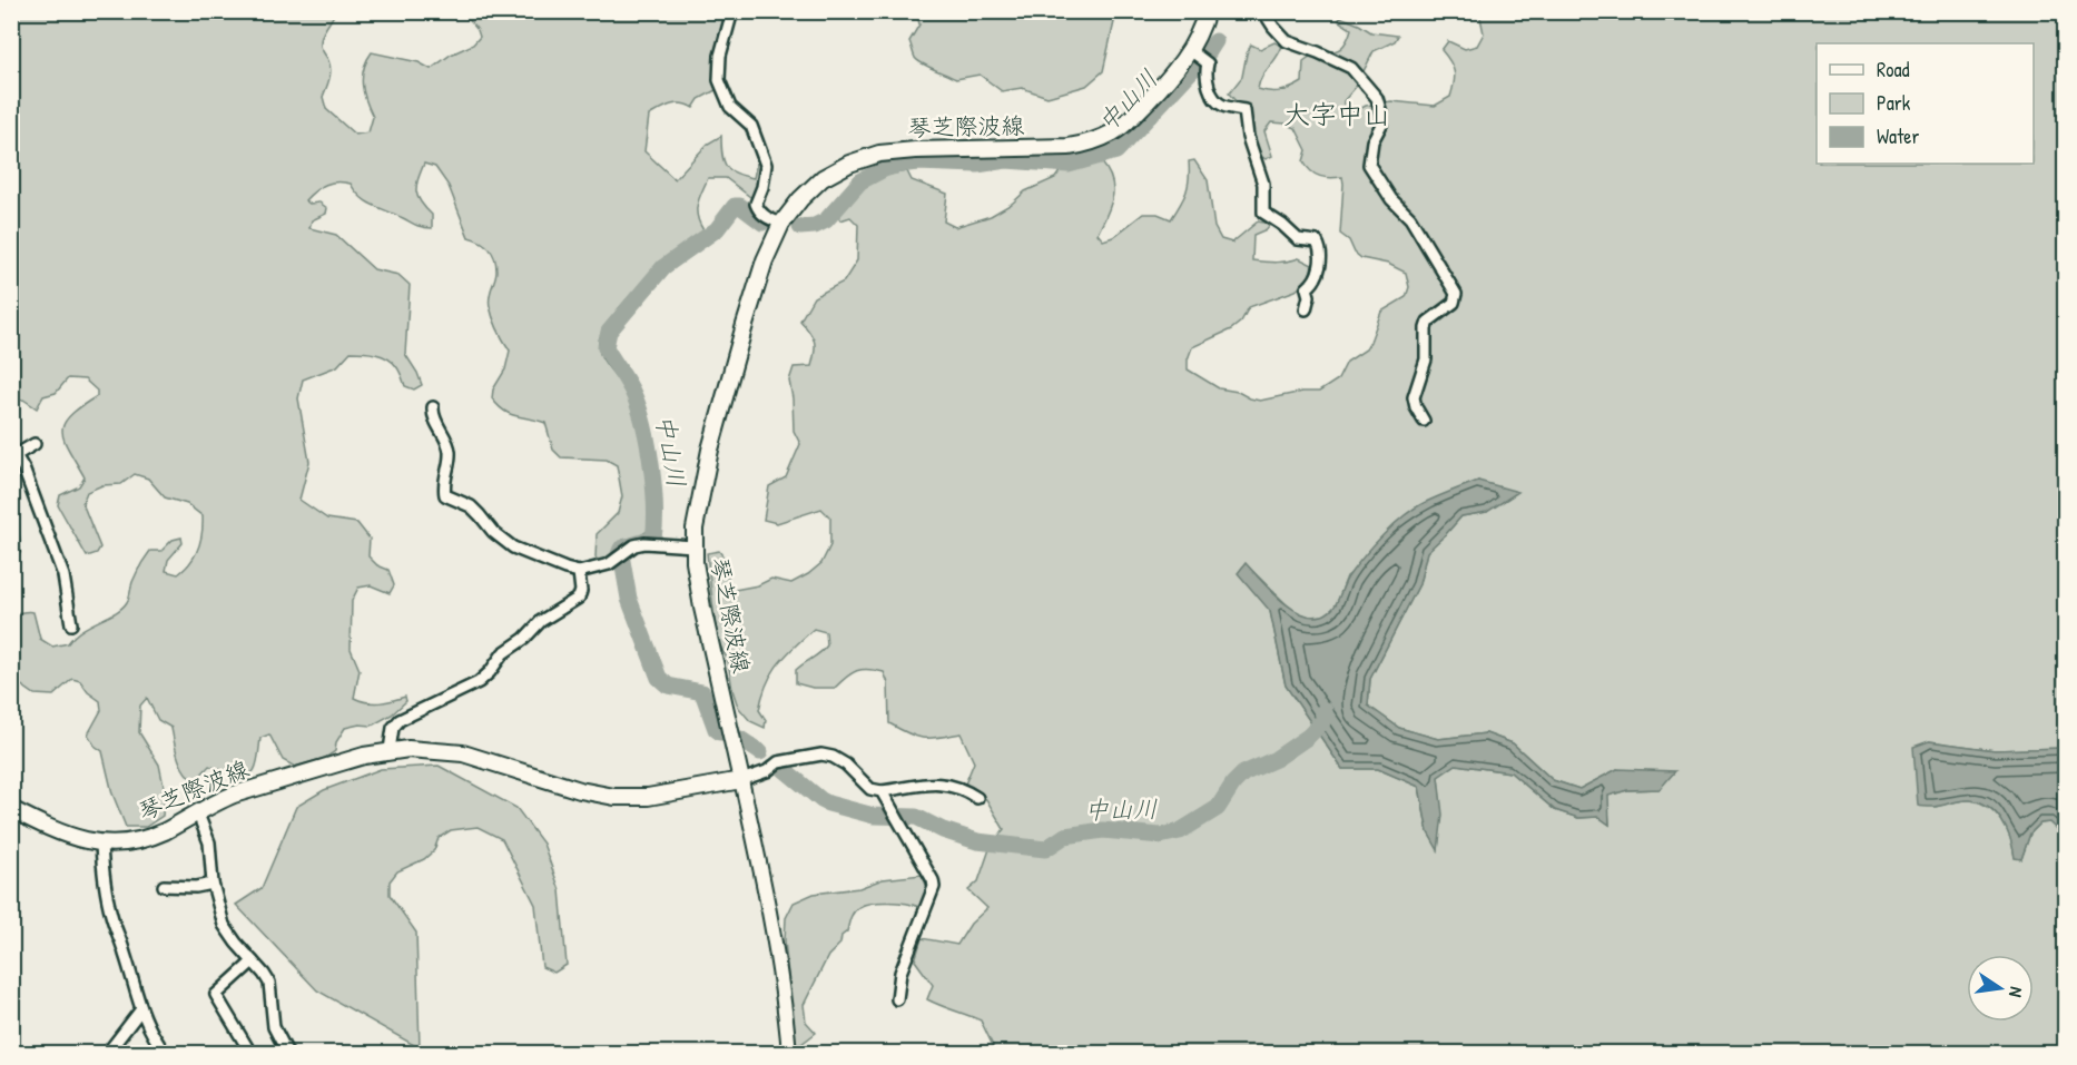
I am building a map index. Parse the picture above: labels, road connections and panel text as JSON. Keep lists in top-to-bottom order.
{
  "streets": {
    "main road": ["琴芝際波線"]
  },
  "districts": ["大字中山"],
  "water": ["中山川"],
  "legend": ["Road", "Park", "Water"],
  "north": "right"
}
